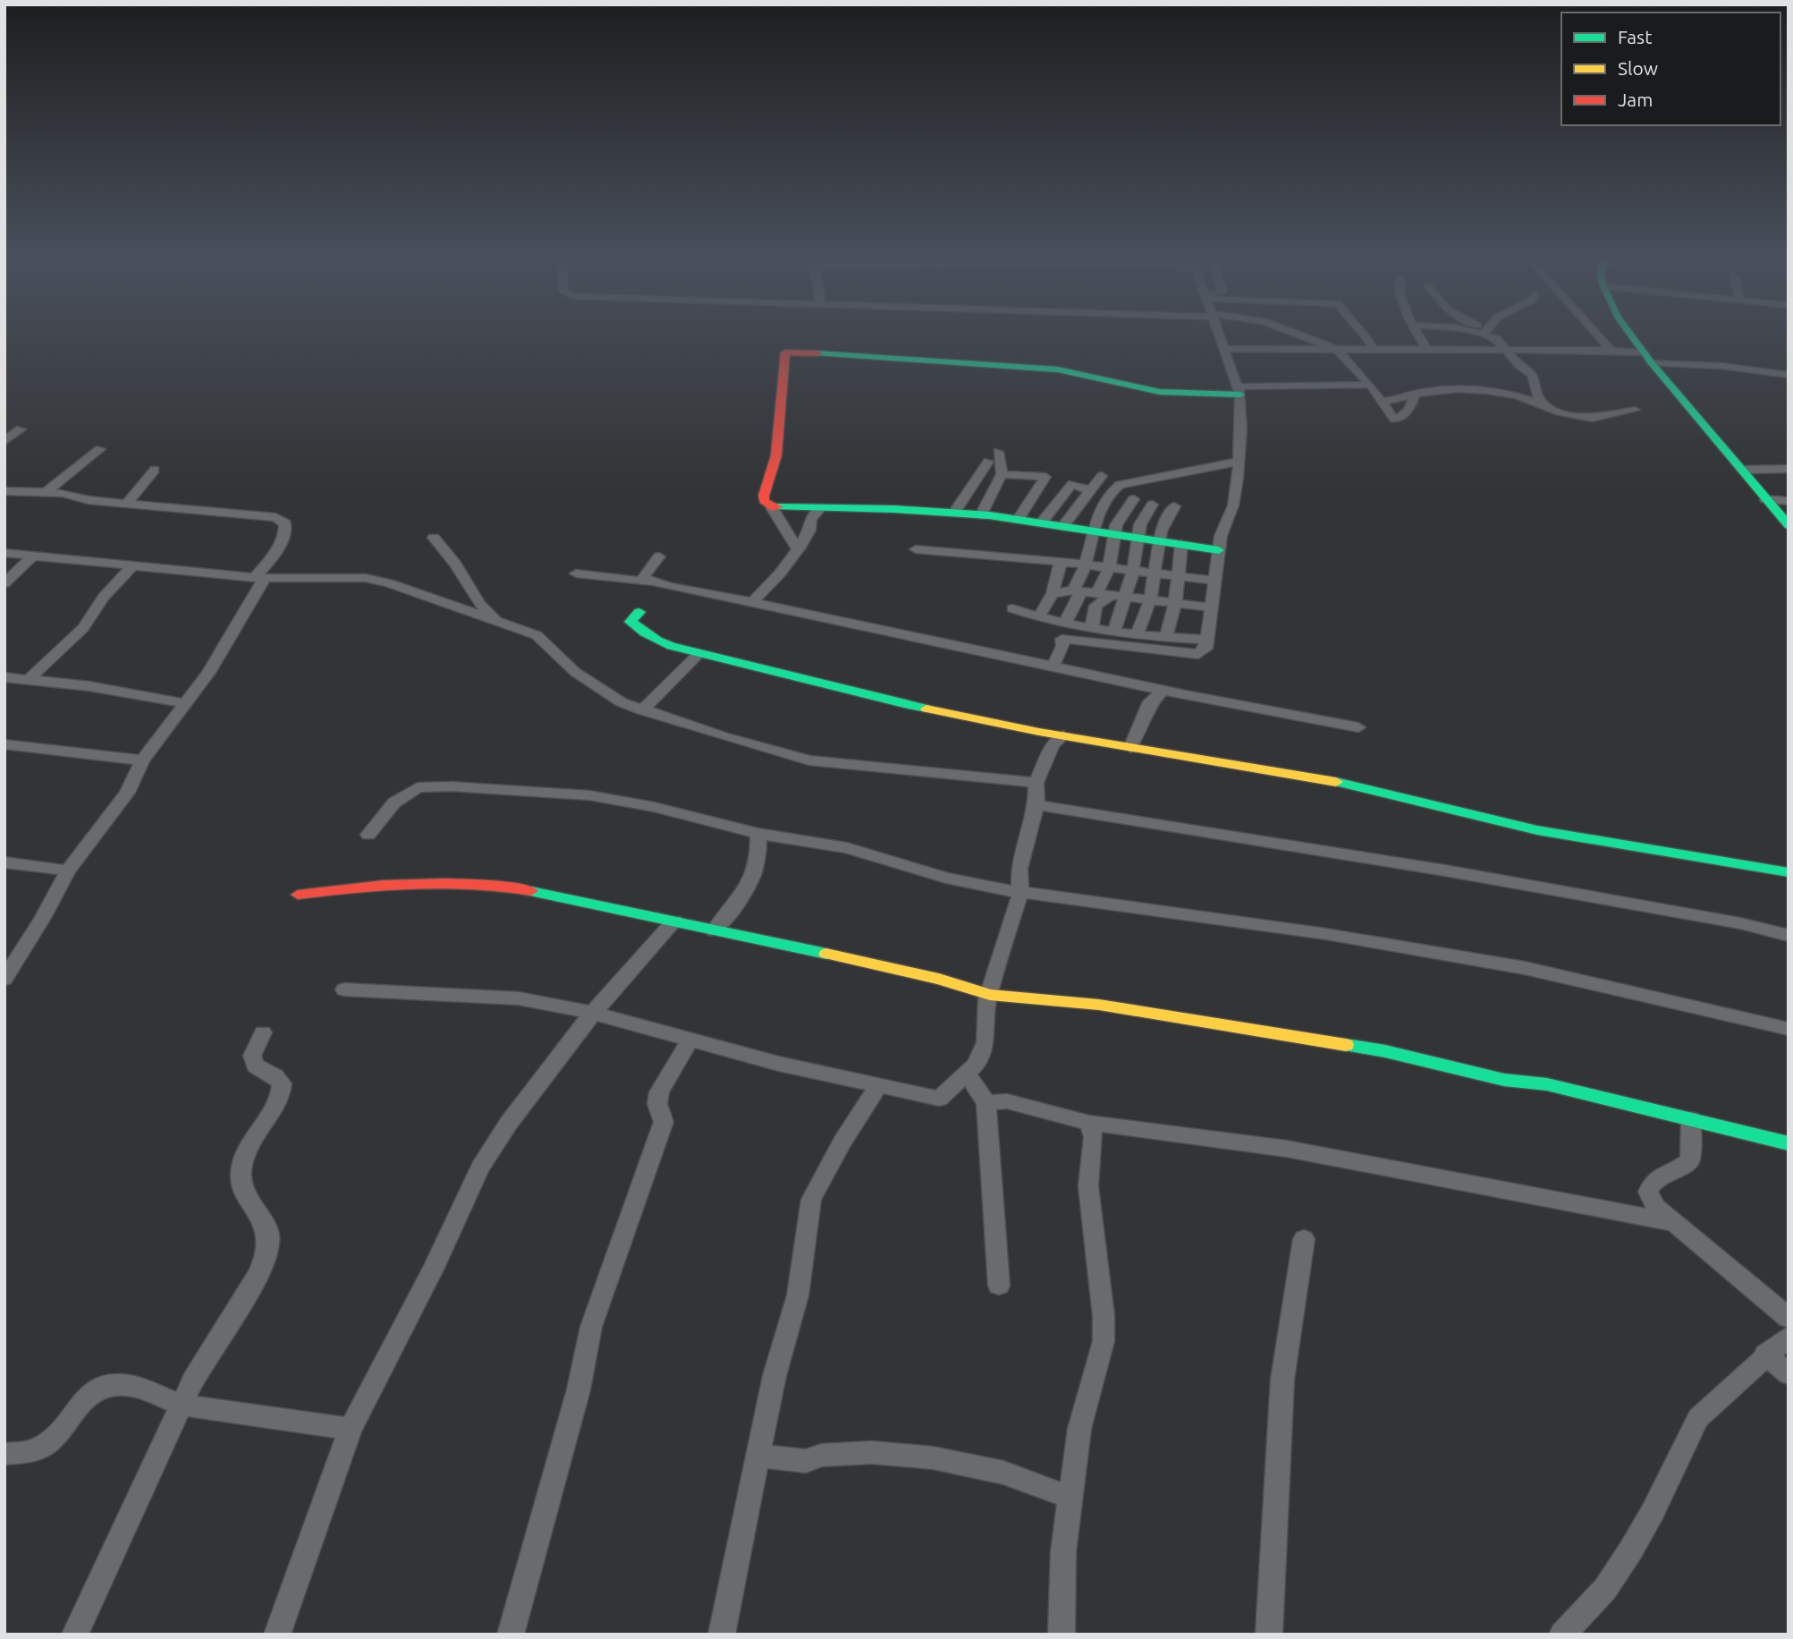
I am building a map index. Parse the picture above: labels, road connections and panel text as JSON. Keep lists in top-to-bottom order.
{
  "legend": ["Fast", "Slow", "Jam"]
}
